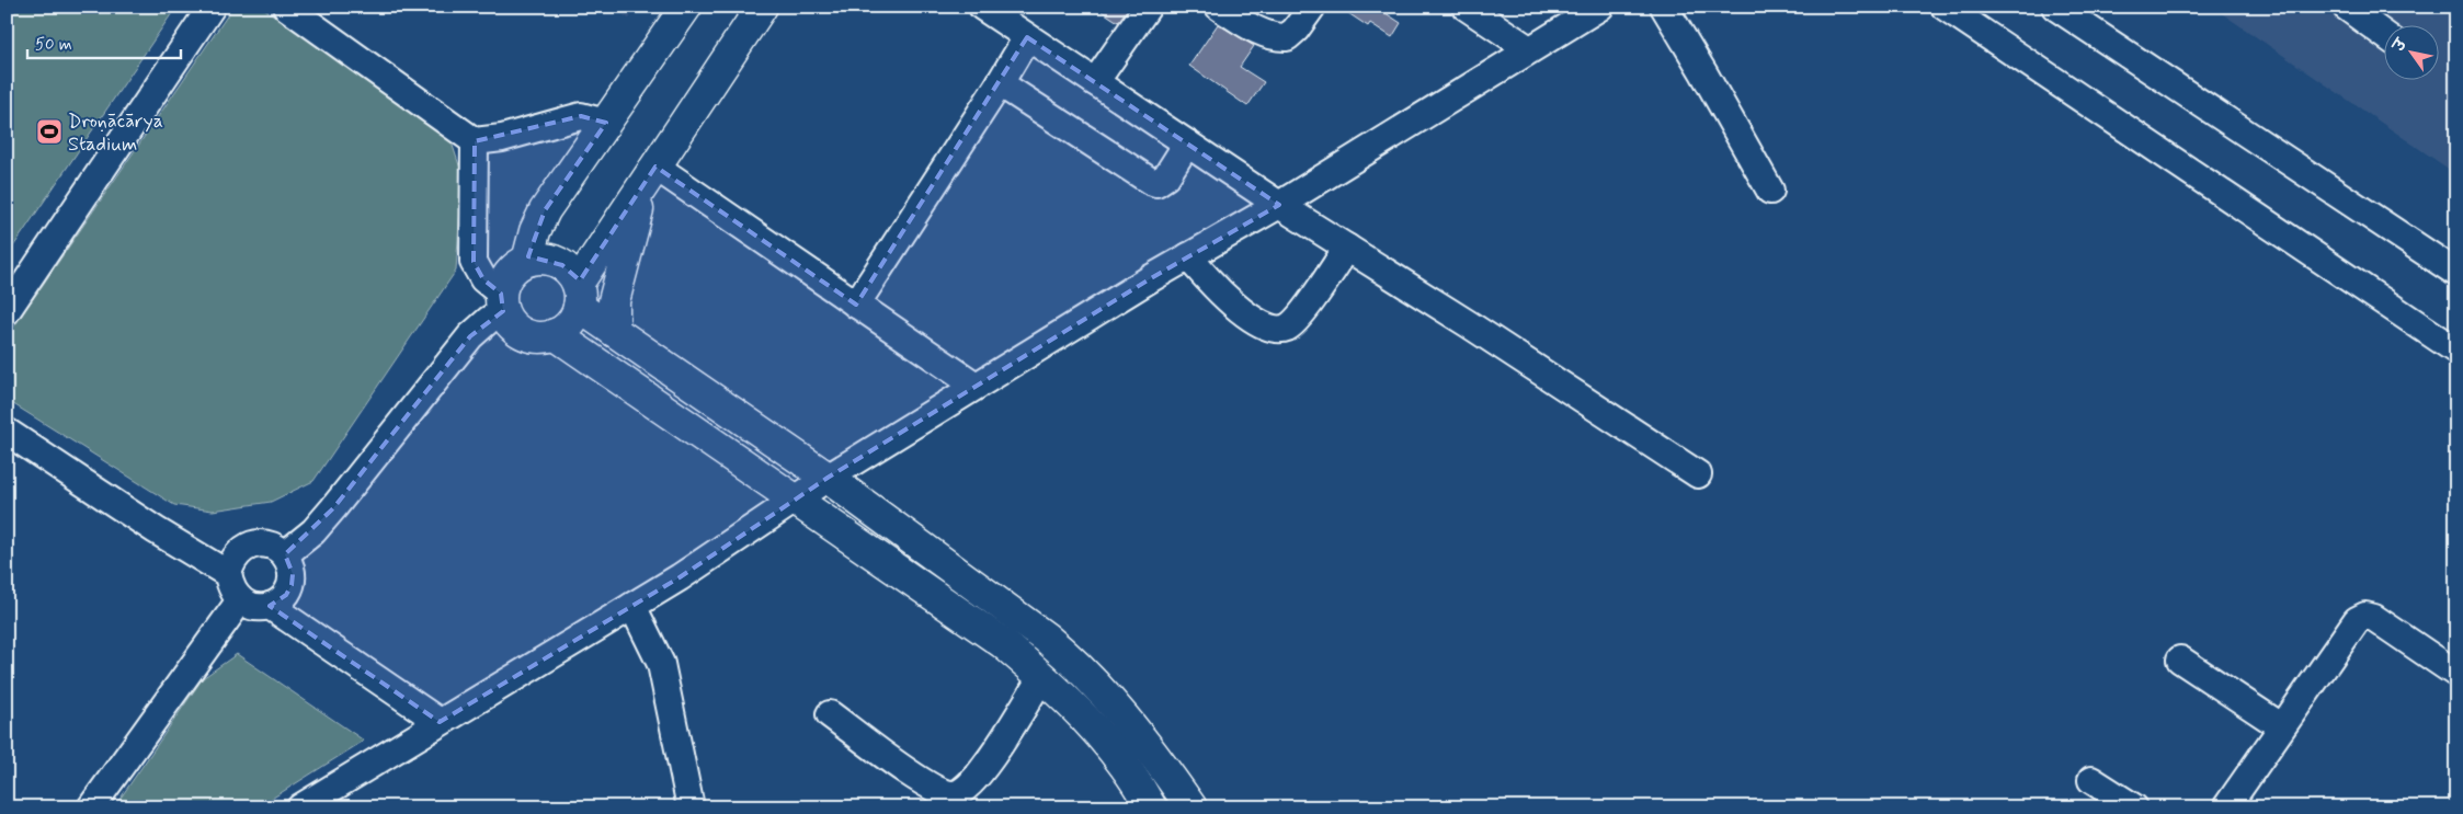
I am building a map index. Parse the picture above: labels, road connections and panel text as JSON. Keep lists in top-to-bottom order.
{
  "places": {
    "sports": ["Droṇācārya Stadium"]
  },
  "scale_bar": "50 m",
  "north": "top left"
}
